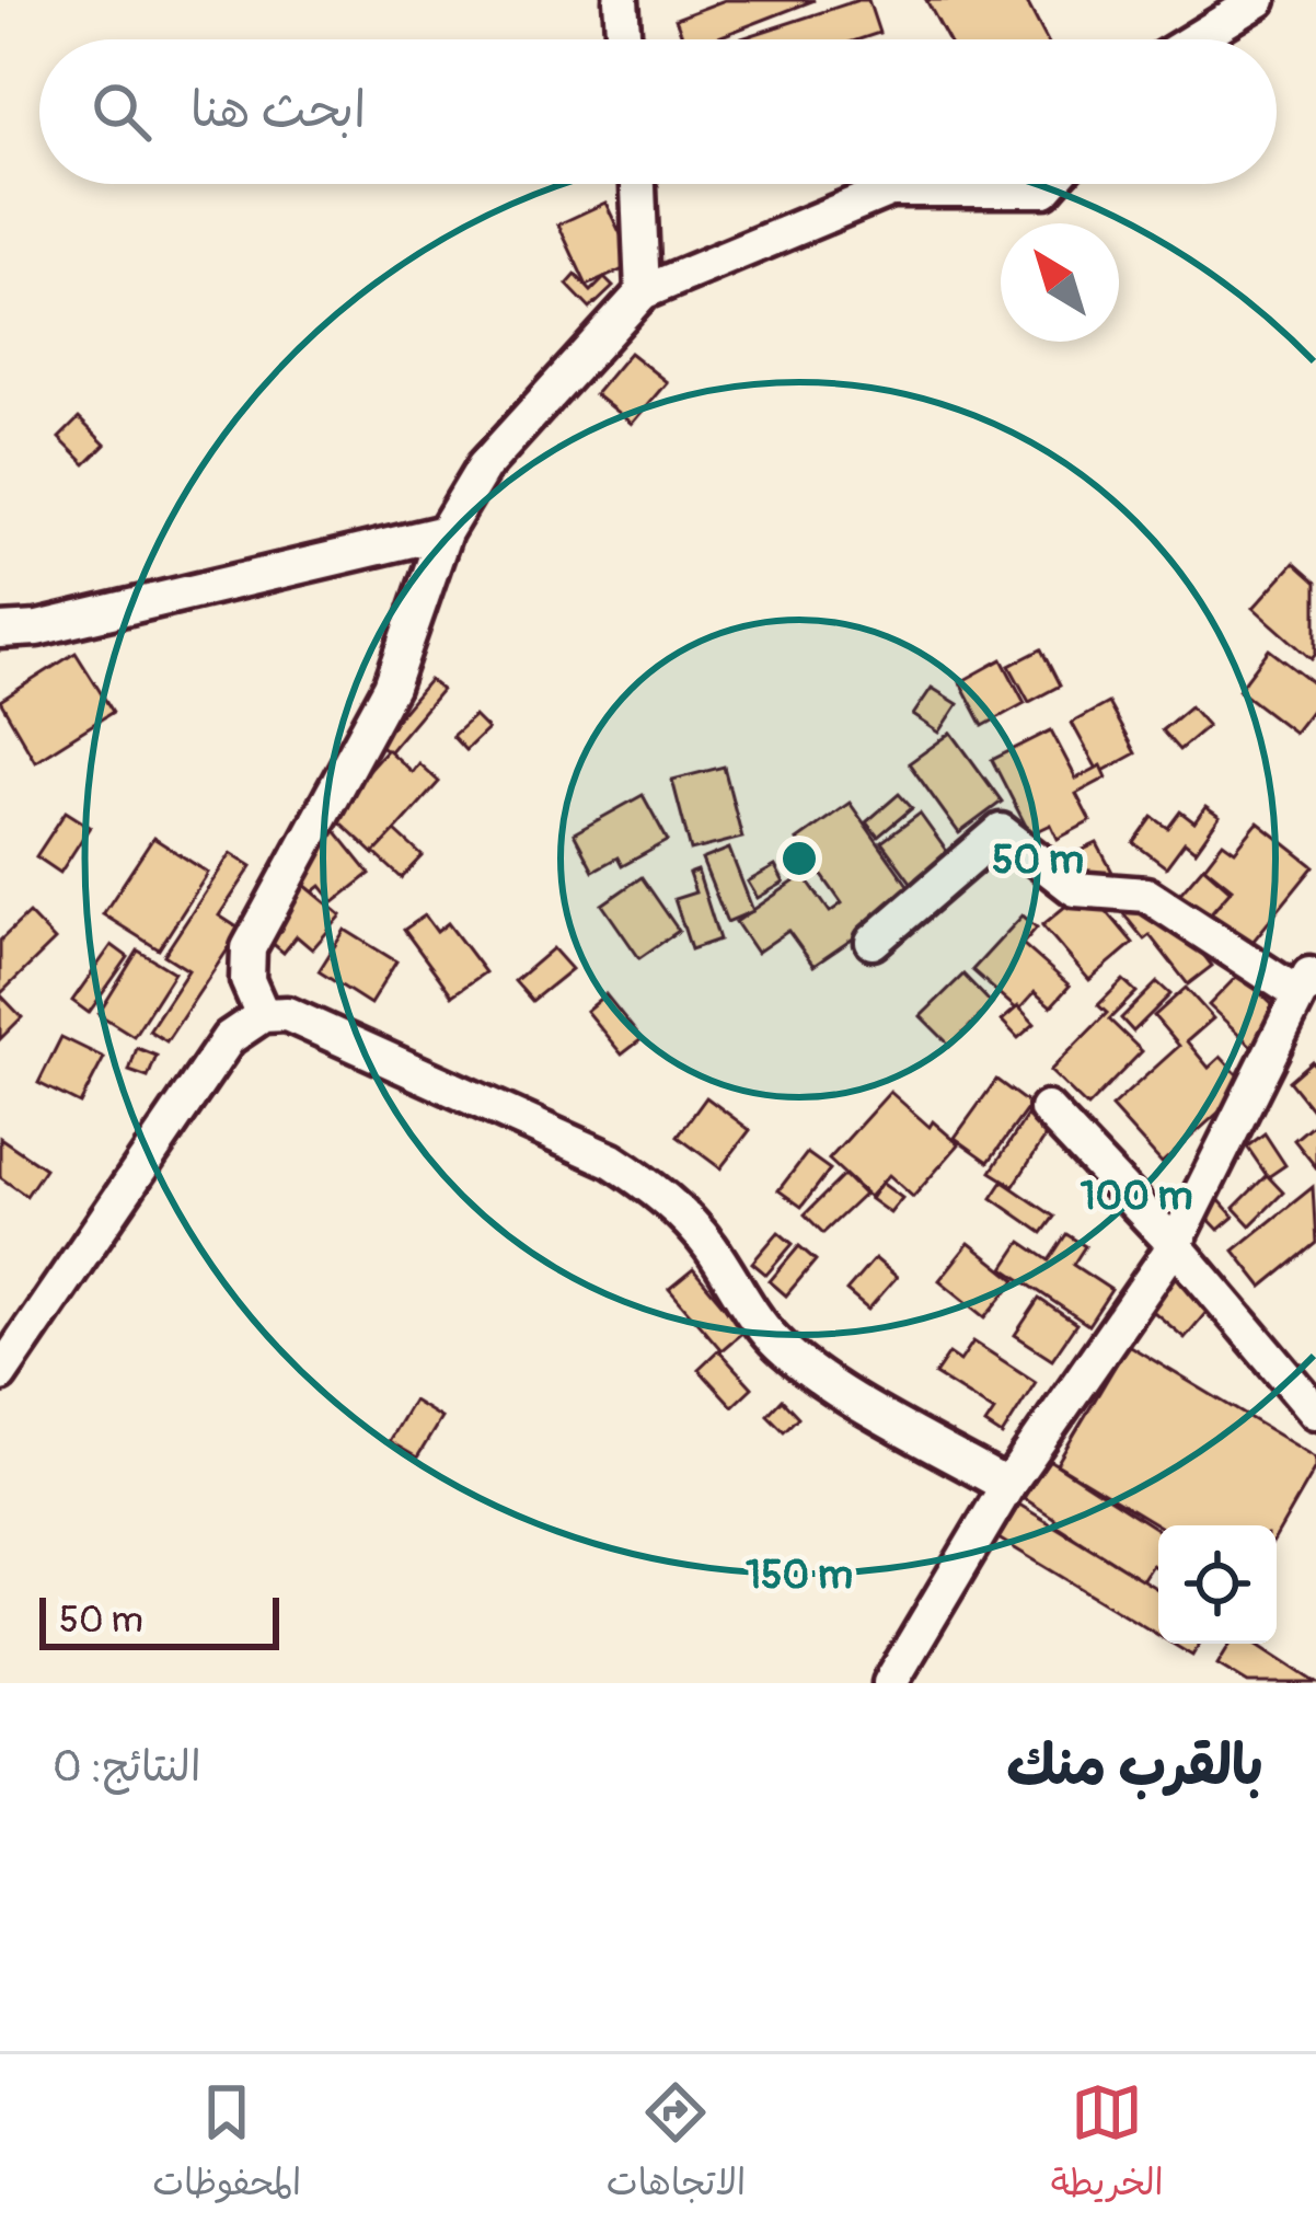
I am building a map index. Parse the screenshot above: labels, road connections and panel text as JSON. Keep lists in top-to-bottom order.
{
  "scale_bar": "50 m",
  "north": "top left",
  "page": {
    "search": "ابحث هنا",
    "scale": "50 m",
    "heading": ["بالقرب منك", "النتائج: 0"],
    "nav": ["الخريطة", "الاتجاهات", "المحفوظات"]
  },
  "rings": ["50 m", "100 m", "150 m"]
}
